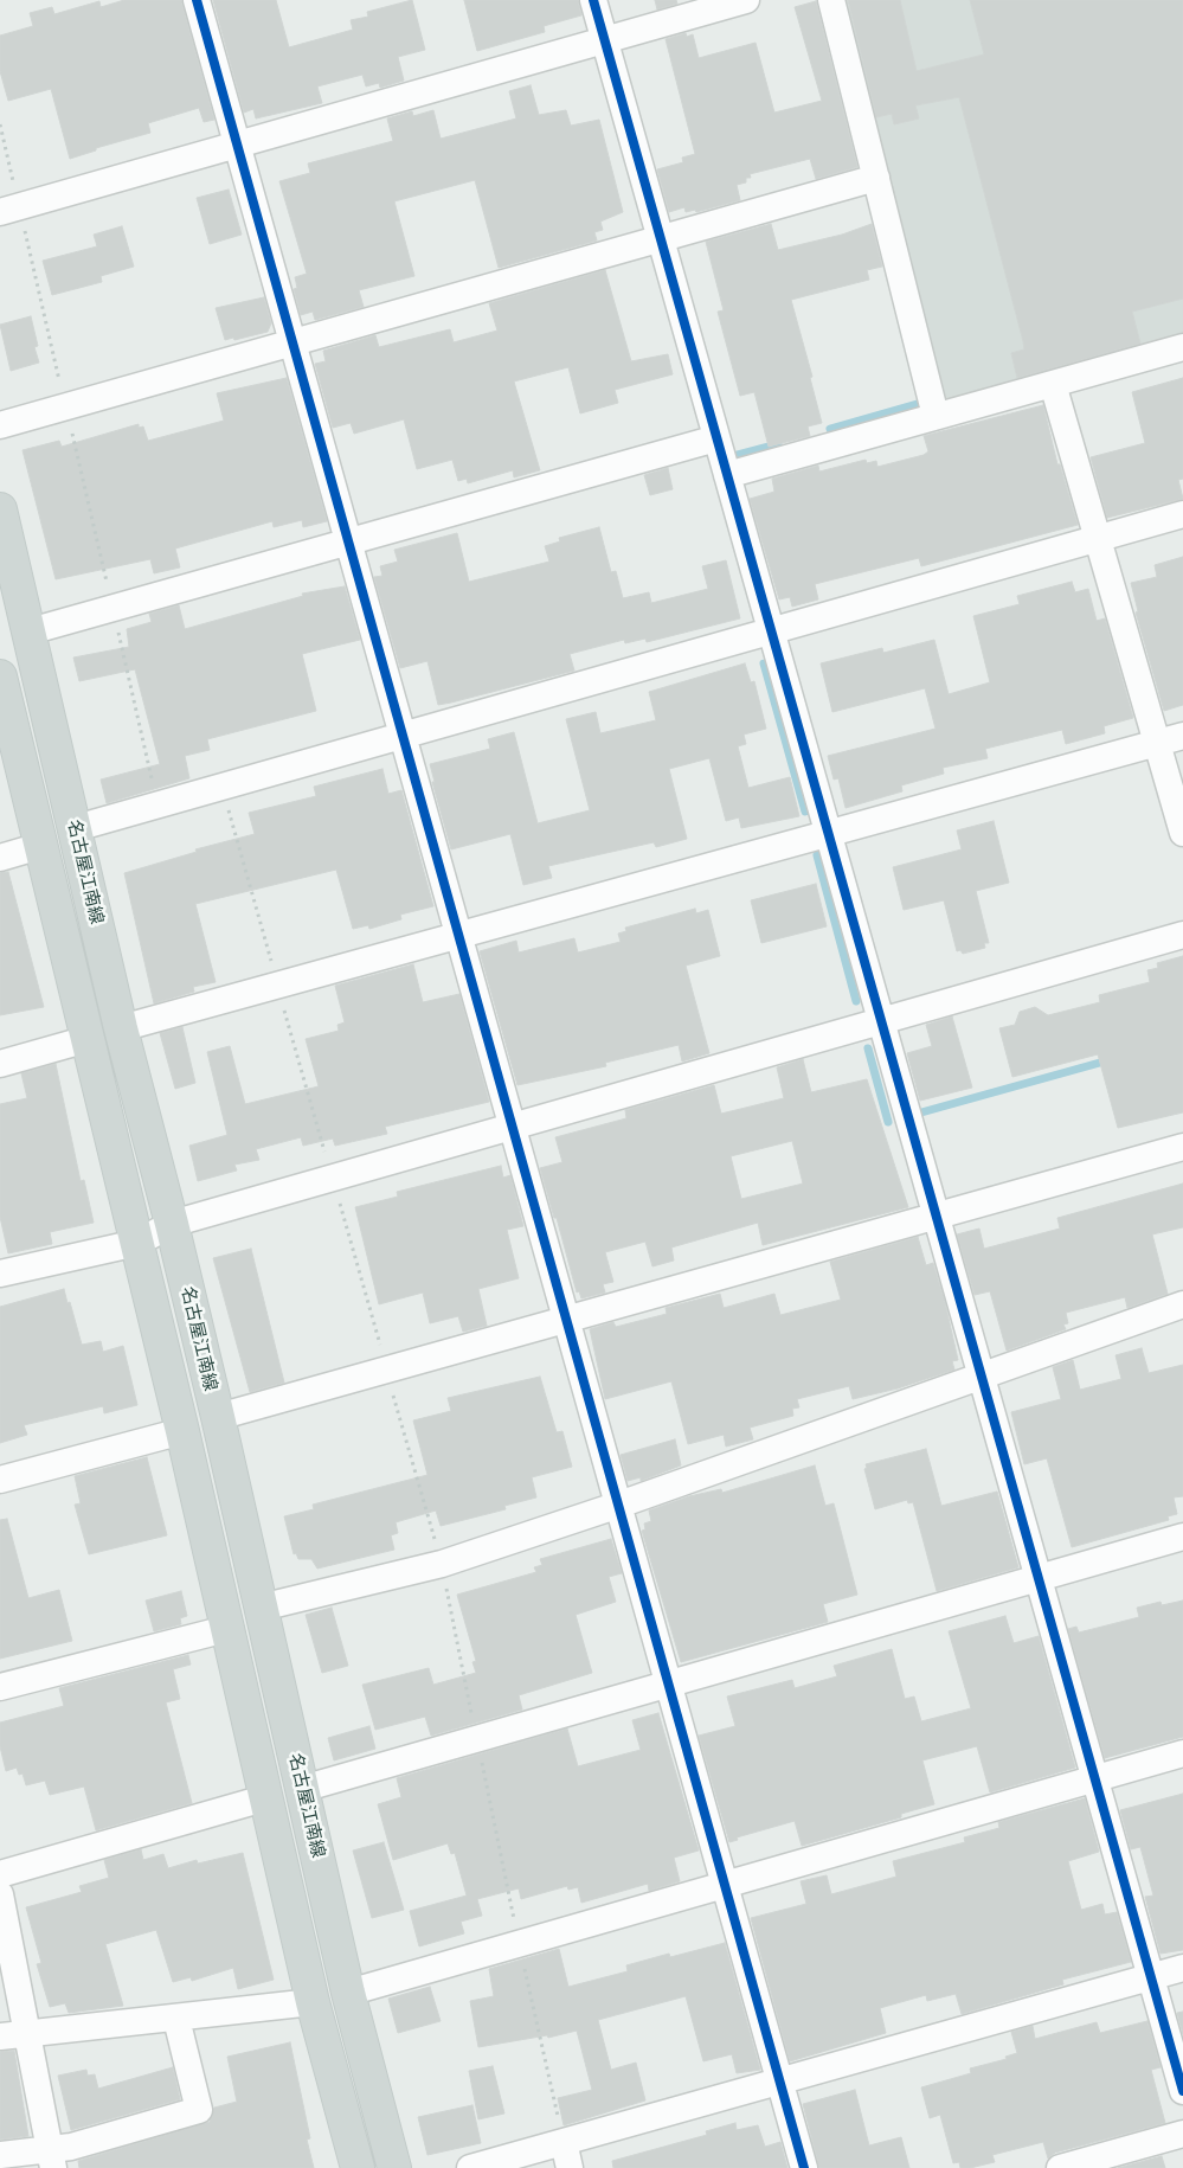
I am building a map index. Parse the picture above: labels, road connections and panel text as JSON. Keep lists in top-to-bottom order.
{
  "streets": {
    "main road": ["名古屋江南線"]
  }
}
